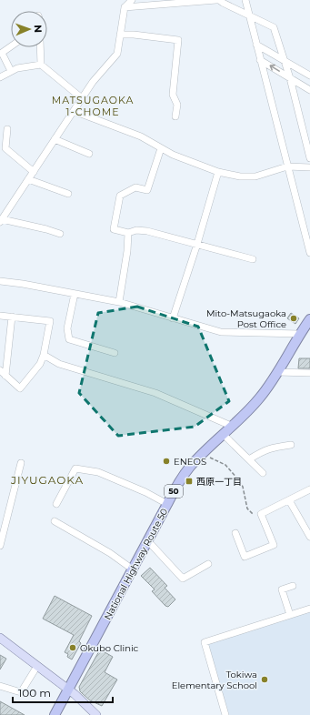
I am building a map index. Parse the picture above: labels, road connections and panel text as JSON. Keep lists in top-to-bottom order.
{
  "streets": {
    "highway": ["50", "National Highway Route 50"]
  },
  "districts": ["MATSUGAOKA 1-CHOME", "JIYUGAOKA"],
  "places": {
    "other": [
      "Mito-Matsugaoka Post Office",
      "ENEOS",
      "Okubo Clinic",
      "Tokiwa Elementary School"
    ],
    "transit": ["西原一丁目"]
  },
  "scale_bar": "100 m",
  "north": "right"
}
